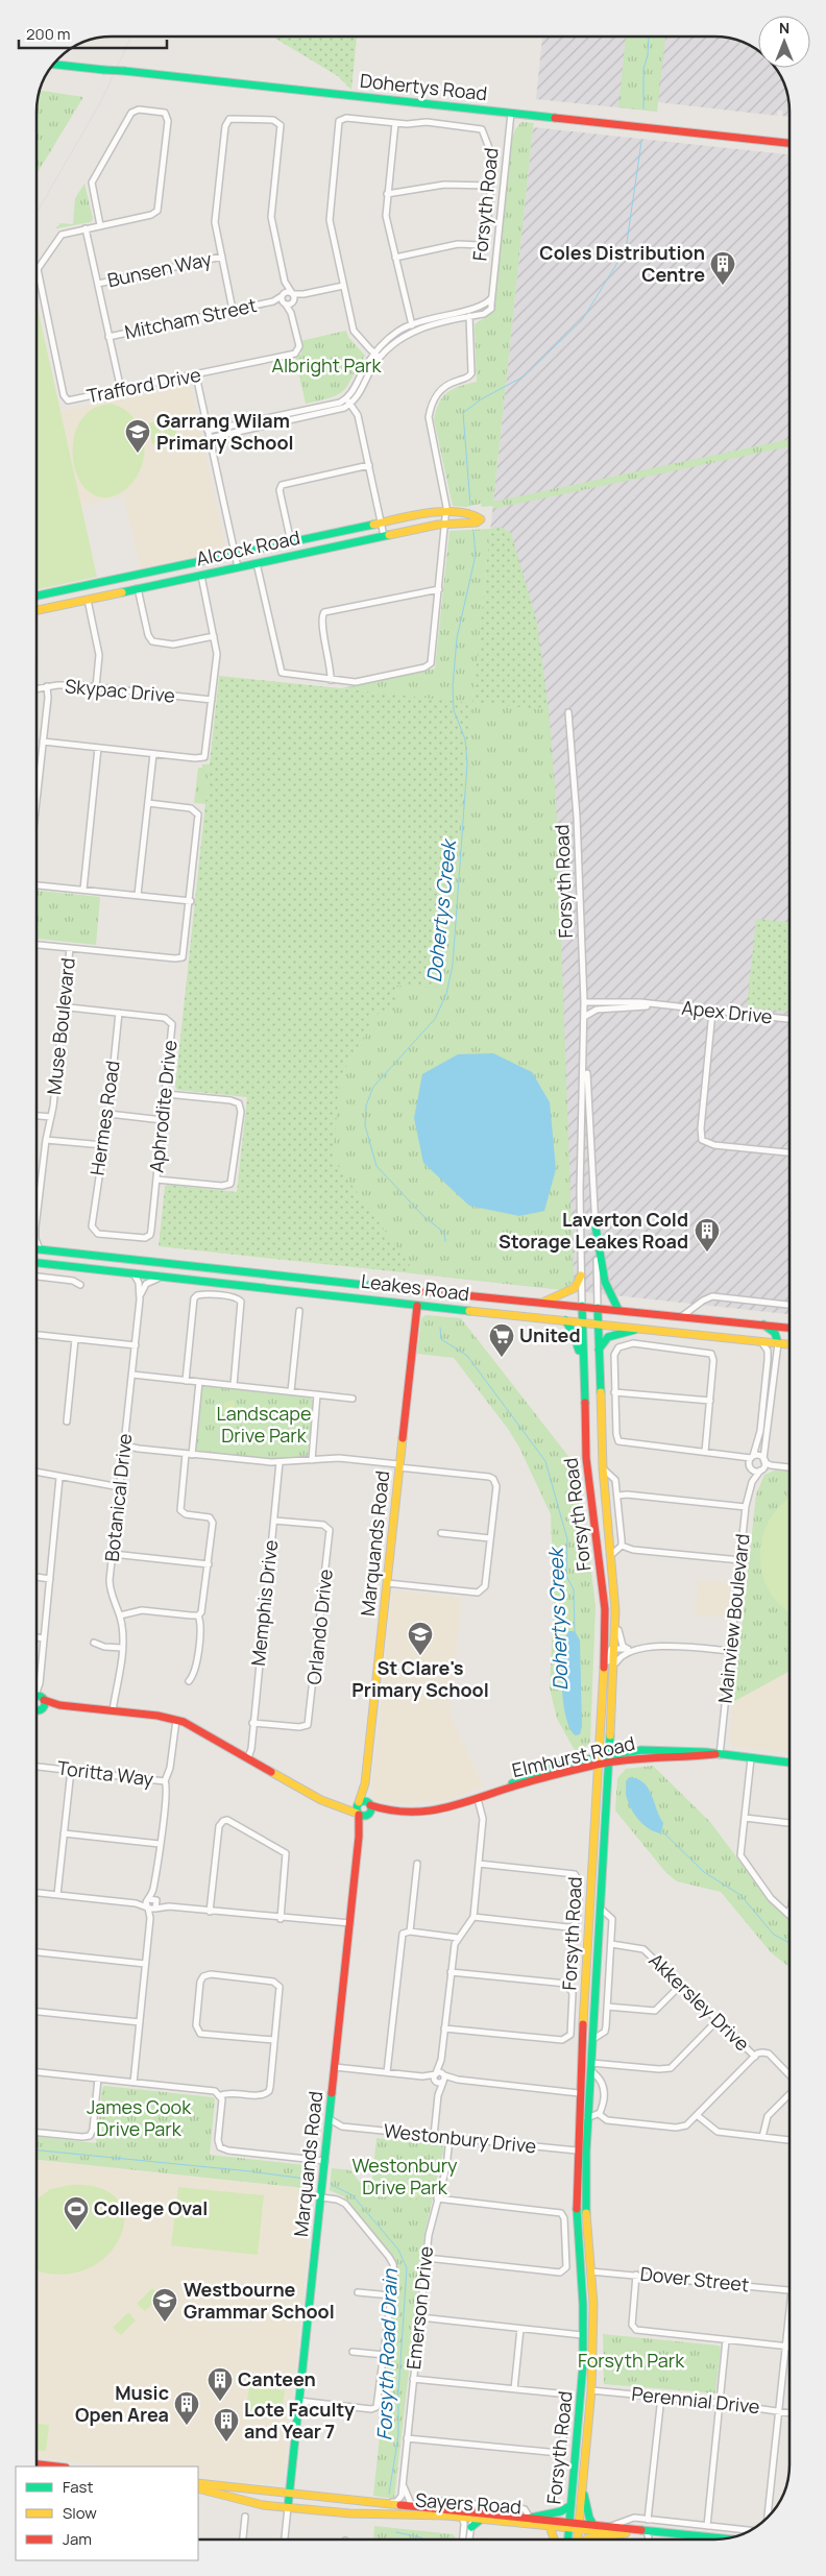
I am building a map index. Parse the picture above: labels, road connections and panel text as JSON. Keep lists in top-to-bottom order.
{
  "streets": {
    "main road": [
      "Dohertys Road",
      "Forsyth Road",
      "Alcock Road",
      "Leakes Road",
      "Marquands Road",
      "Elmhurst Road",
      "Sayers Road"
    ],
    "street": [
      "Bunsen Way",
      "Mitcham Street",
      "Trafford Drive",
      "Skypac Drive",
      "Apex Drive",
      "Muse Boulevard",
      "Aphrodite Drive",
      "Hermes Road",
      "Botanical Drive",
      "Memphis Drive",
      "Mainview Boulevard",
      "Orlando Drive",
      "Toritta Way",
      "Akkersley Drive",
      "Westonbury Drive",
      "Dover Street",
      "Emerson Drive",
      "Perennial Drive"
    ]
  },
  "crossings": [
    ["Dohertys Road", "Forsyth Road"],
    ["Forsyth Road", "Apex Drive"],
    ["Forsyth Road", "Leakes Road"],
    ["Forsyth Road", "Elmhurst Road"],
    ["Forsyth Road", "Westonbury Drive"],
    ["Forsyth Road", "Dover Street"],
    ["Forsyth Road", "Perennial Drive"],
    ["Forsyth Road", "Sayers Road"],
    ["Muse Boulevard", "Aphrodite Drive"],
    ["Muse Boulevard", "Leakes Road"],
    ["Aphrodite Drive", "Hermes Road"],
    ["Leakes Road", "Botanical Drive"],
    ["Leakes Road", "Marquands Road"],
    ["Marquands Road", "Elmhurst Road"],
    ["Marquands Road", "Westonbury Drive"],
    ["Marquands Road", "Sayers Road"],
    ["Memphis Drive", "Orlando Drive"],
    ["Mainview Boulevard", "Elmhurst Road"],
    ["Westonbury Drive", "Emerson Drive"],
    ["Emerson Drive", "Sayers Road"]
  ],
  "water": ["Dohertys Creek", "Forsyth Road Drain"],
  "parks": [
    "Albright Park",
    "Landscape Drive Park",
    "James Cook Drive Park",
    "Westonbury Drive Park",
    "Forsyth Park"
  ],
  "places": {
    "building": [
      "Coles Distribution Centre",
      "Laverton Cold Storage Leakes Road",
      "Canteen",
      "Music Open Area",
      "Lote Faculty and Year 7"
    ],
    "school or university": ["Garrang Wilam Primary School", "St Clare's Primary School", "Westbourne Grammar School"],
    "supermarket": ["United"],
    "sports": ["College Oval"]
  },
  "legend": ["Fast", "Slow", "Jam"],
  "scale_bar": "200 m",
  "north": "top"
}
